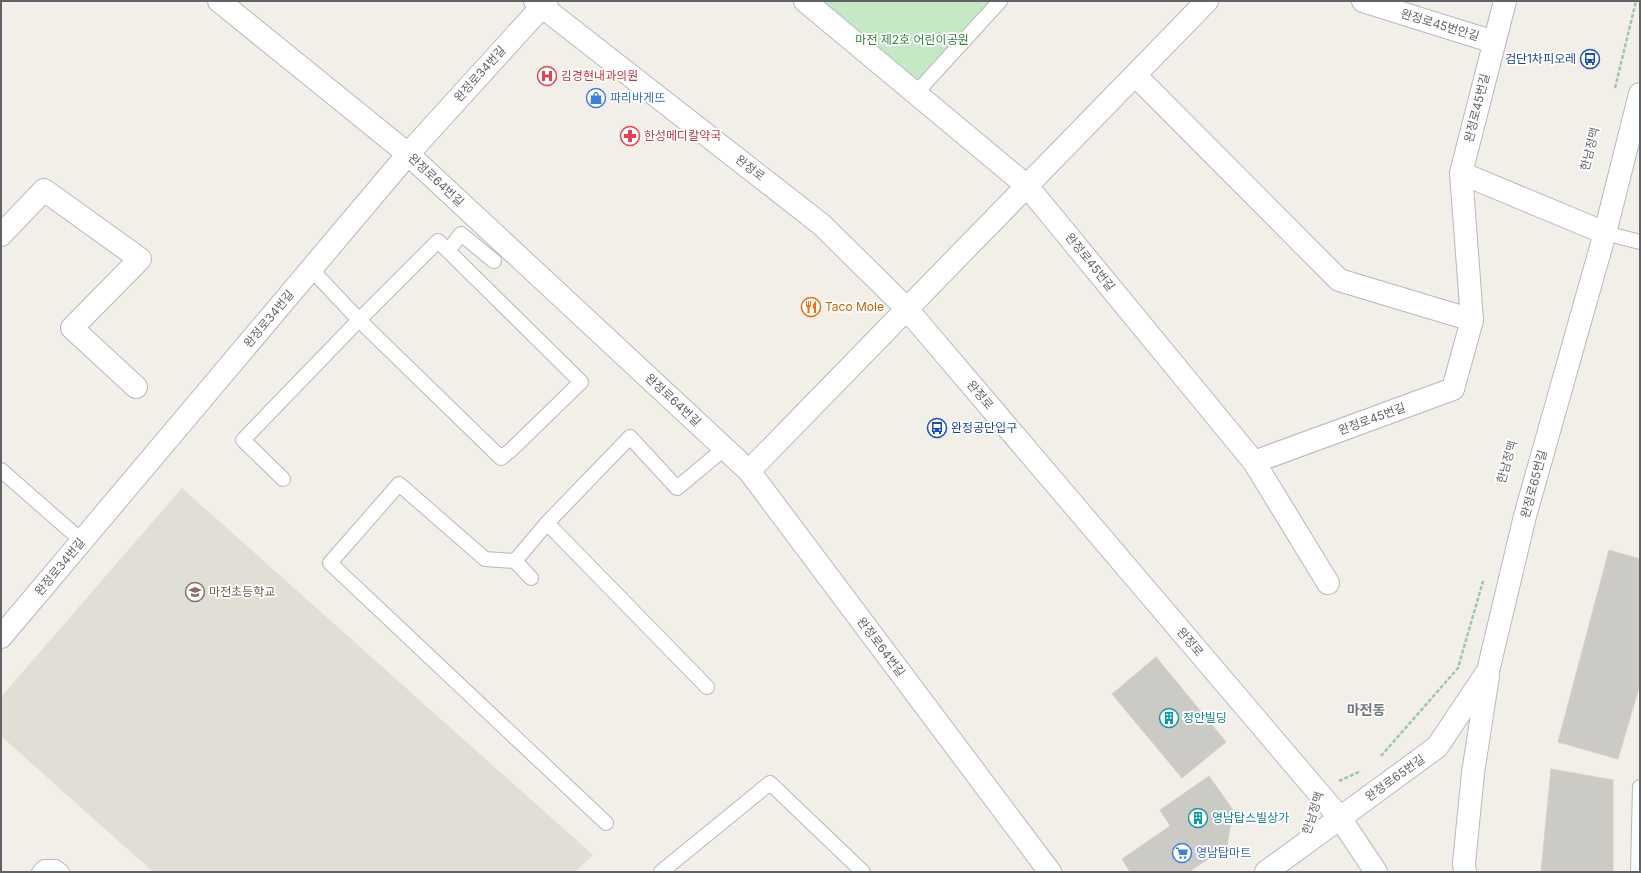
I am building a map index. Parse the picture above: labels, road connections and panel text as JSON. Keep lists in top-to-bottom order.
{
  "streets": {
    "street": [
      "완정로45번안길",
      "완정로34번길",
      "완정로45번길",
      "완정로",
      "완정로64번길",
      "완정로65번길"
    ],
    "path": ["한남정맥"]
  },
  "crossings": [
    ["완정로45번안길", "완정로45번길"],
    ["완정로34번길", "완정로"],
    ["완정로34번길", "완정로64번길"],
    ["한남정맥", "완정로"],
    ["완정로", "완정로65번길"]
  ],
  "districts": ["마전동"],
  "parks": ["마전 제2호 어린이공원"],
  "places": {
    "bus stop": ["검단1차피오레", "완정공단입구"],
    "hospital": ["김경현내과의원"],
    "shop": ["파리바게뜨"],
    "pharmacy": ["한성메디칼약국"],
    "restaurant": ["Taco Mole"],
    "school or university": ["마전초등학교"],
    "building": ["정안빌딩", "영남탑스빌상가"],
    "supermarket": ["영남탑마트"]
  }
}
